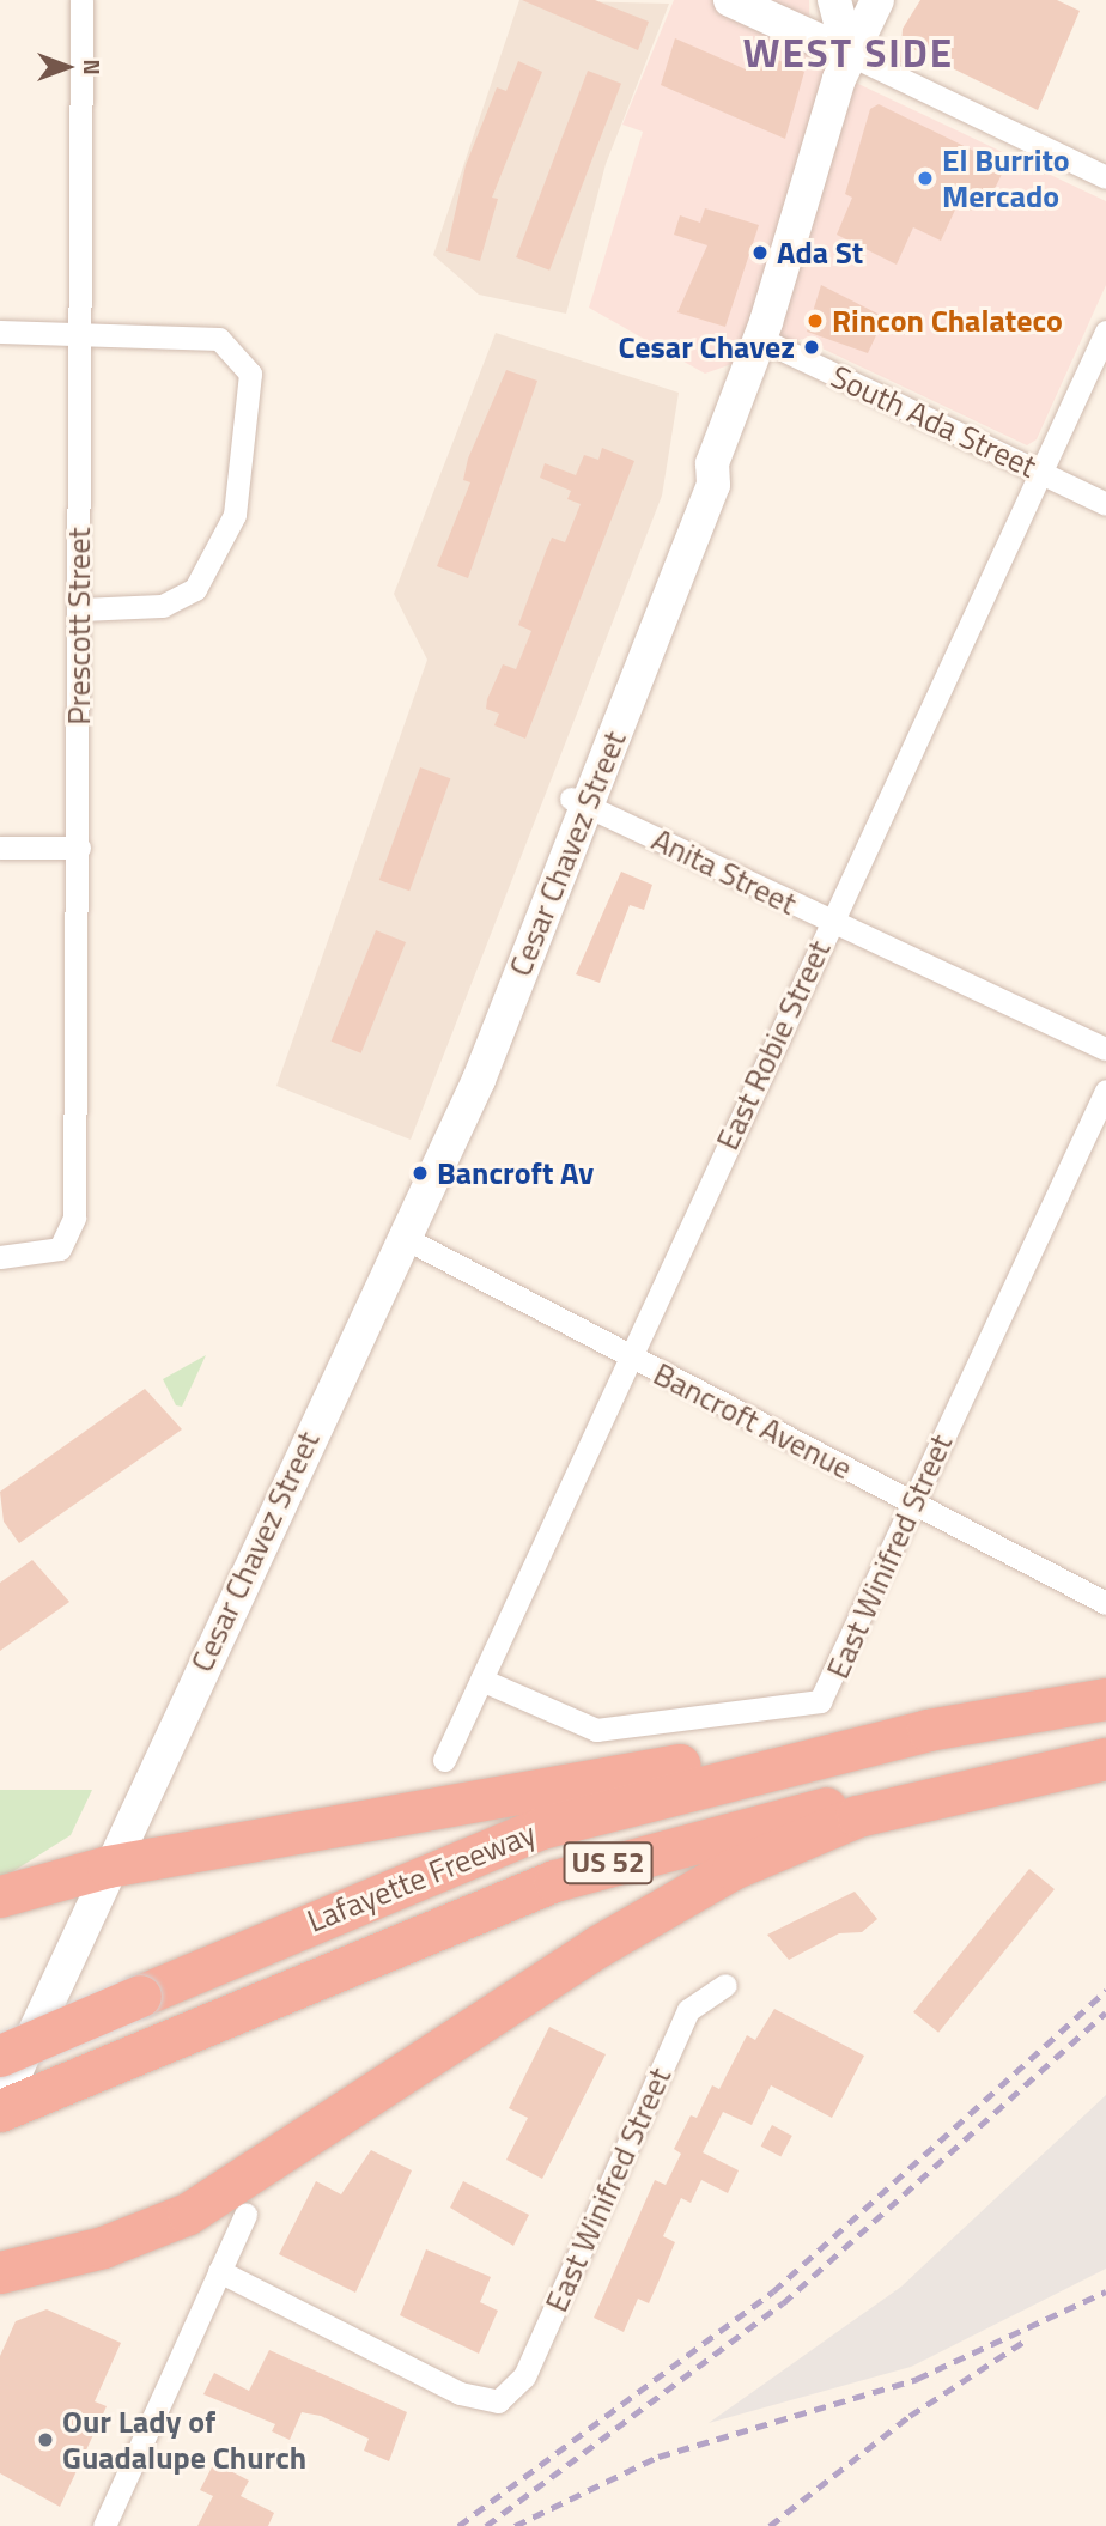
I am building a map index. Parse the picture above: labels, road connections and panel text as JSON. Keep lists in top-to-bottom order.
{
  "streets": {
    "highway": ["US 52", "Lafayette Freeway"],
    "main road": ["Cesar Chavez Street"],
    "street": [
      "South Ada Street",
      "Prescott Street",
      "Anita Street",
      "East Robie Street",
      "Bancroft Avenue",
      "East Winifred Street"
    ]
  },
  "crossings": [
    ["South Ada Street", "Cesar Chavez Street"],
    ["South Ada Street", "East Robie Street"],
    ["Cesar Chavez Street", "Anita Street"],
    ["Cesar Chavez Street", "Bancroft Avenue"],
    ["Cesar Chavez Street", "Lafayette Freeway"],
    ["Anita Street", "East Robie Street"],
    ["East Robie Street", "Bancroft Avenue"],
    ["East Robie Street", "East Winifred Street"],
    ["Bancroft Avenue", "East Winifred Street"]
  ],
  "districts": ["WEST SIDE"],
  "places": [
    "El Burrito Mercado",
    "Ada St",
    "Rincon Chalateco",
    "Cesar Chavez",
    "Bancroft Av",
    "Our Lady of Guadalupe Church"
  ],
  "north": "right"
}
